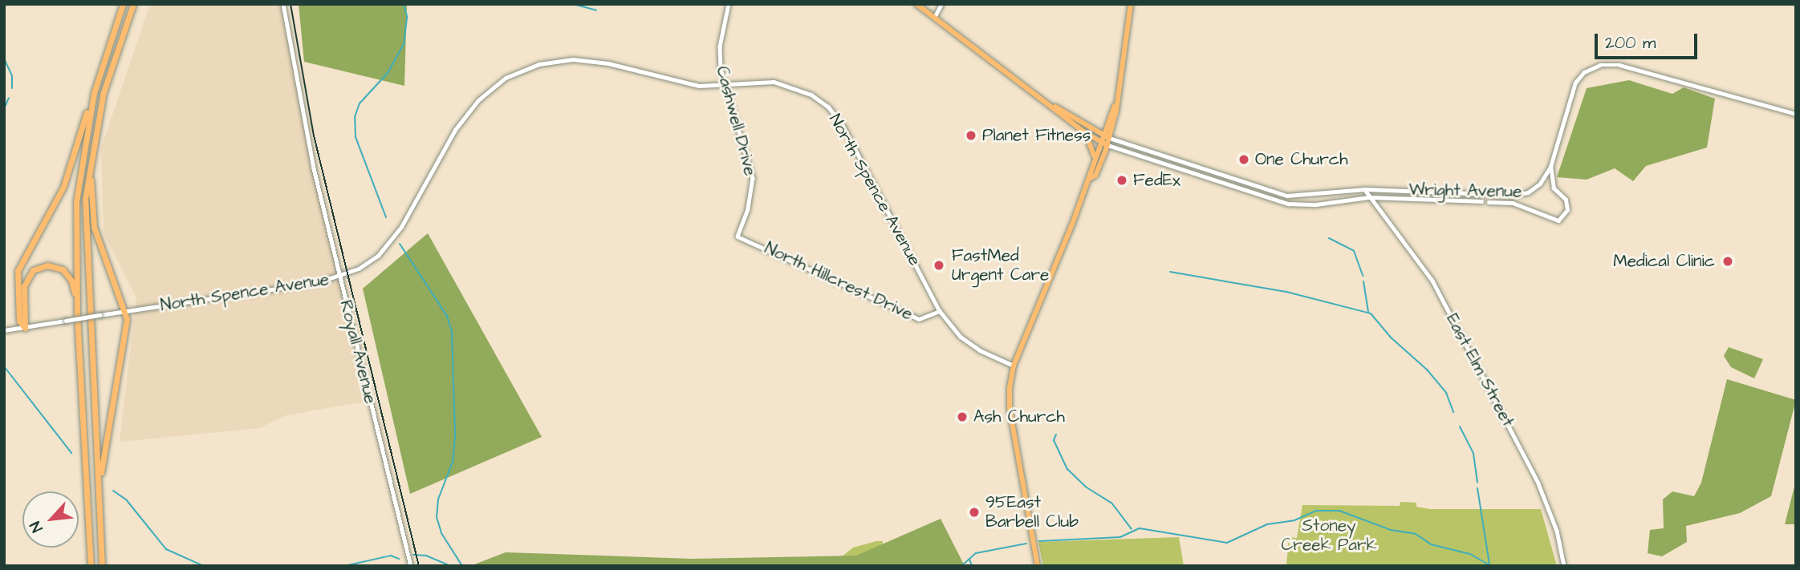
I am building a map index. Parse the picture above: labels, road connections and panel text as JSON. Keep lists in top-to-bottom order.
{
  "streets": {
    "street": [
      "Cashwell Drive",
      "North Spence Avenue",
      "Wright Avenue",
      "North Hillcrest Drive",
      "Royall Avenue",
      "East Elm Street"
    ]
  },
  "crossings": [
    ["Cashwell Drive", "North Spence Avenue"],
    ["Cashwell Drive", "North Hillcrest Drive"],
    ["North Spence Avenue", "North Hillcrest Drive"],
    ["North Spence Avenue", "Royall Avenue"],
    ["Wright Avenue", "East Elm Street"]
  ],
  "parks": ["Stoney Creek Park"],
  "places": [
    "Planet Fitness",
    "One Church",
    "FedEx",
    "Medical Clinic",
    "FastMed Urgent Care",
    "Ash Church",
    "95East Barbell Club"
  ],
  "scale_bar": "200 m",
  "north": "bottom left"
}
